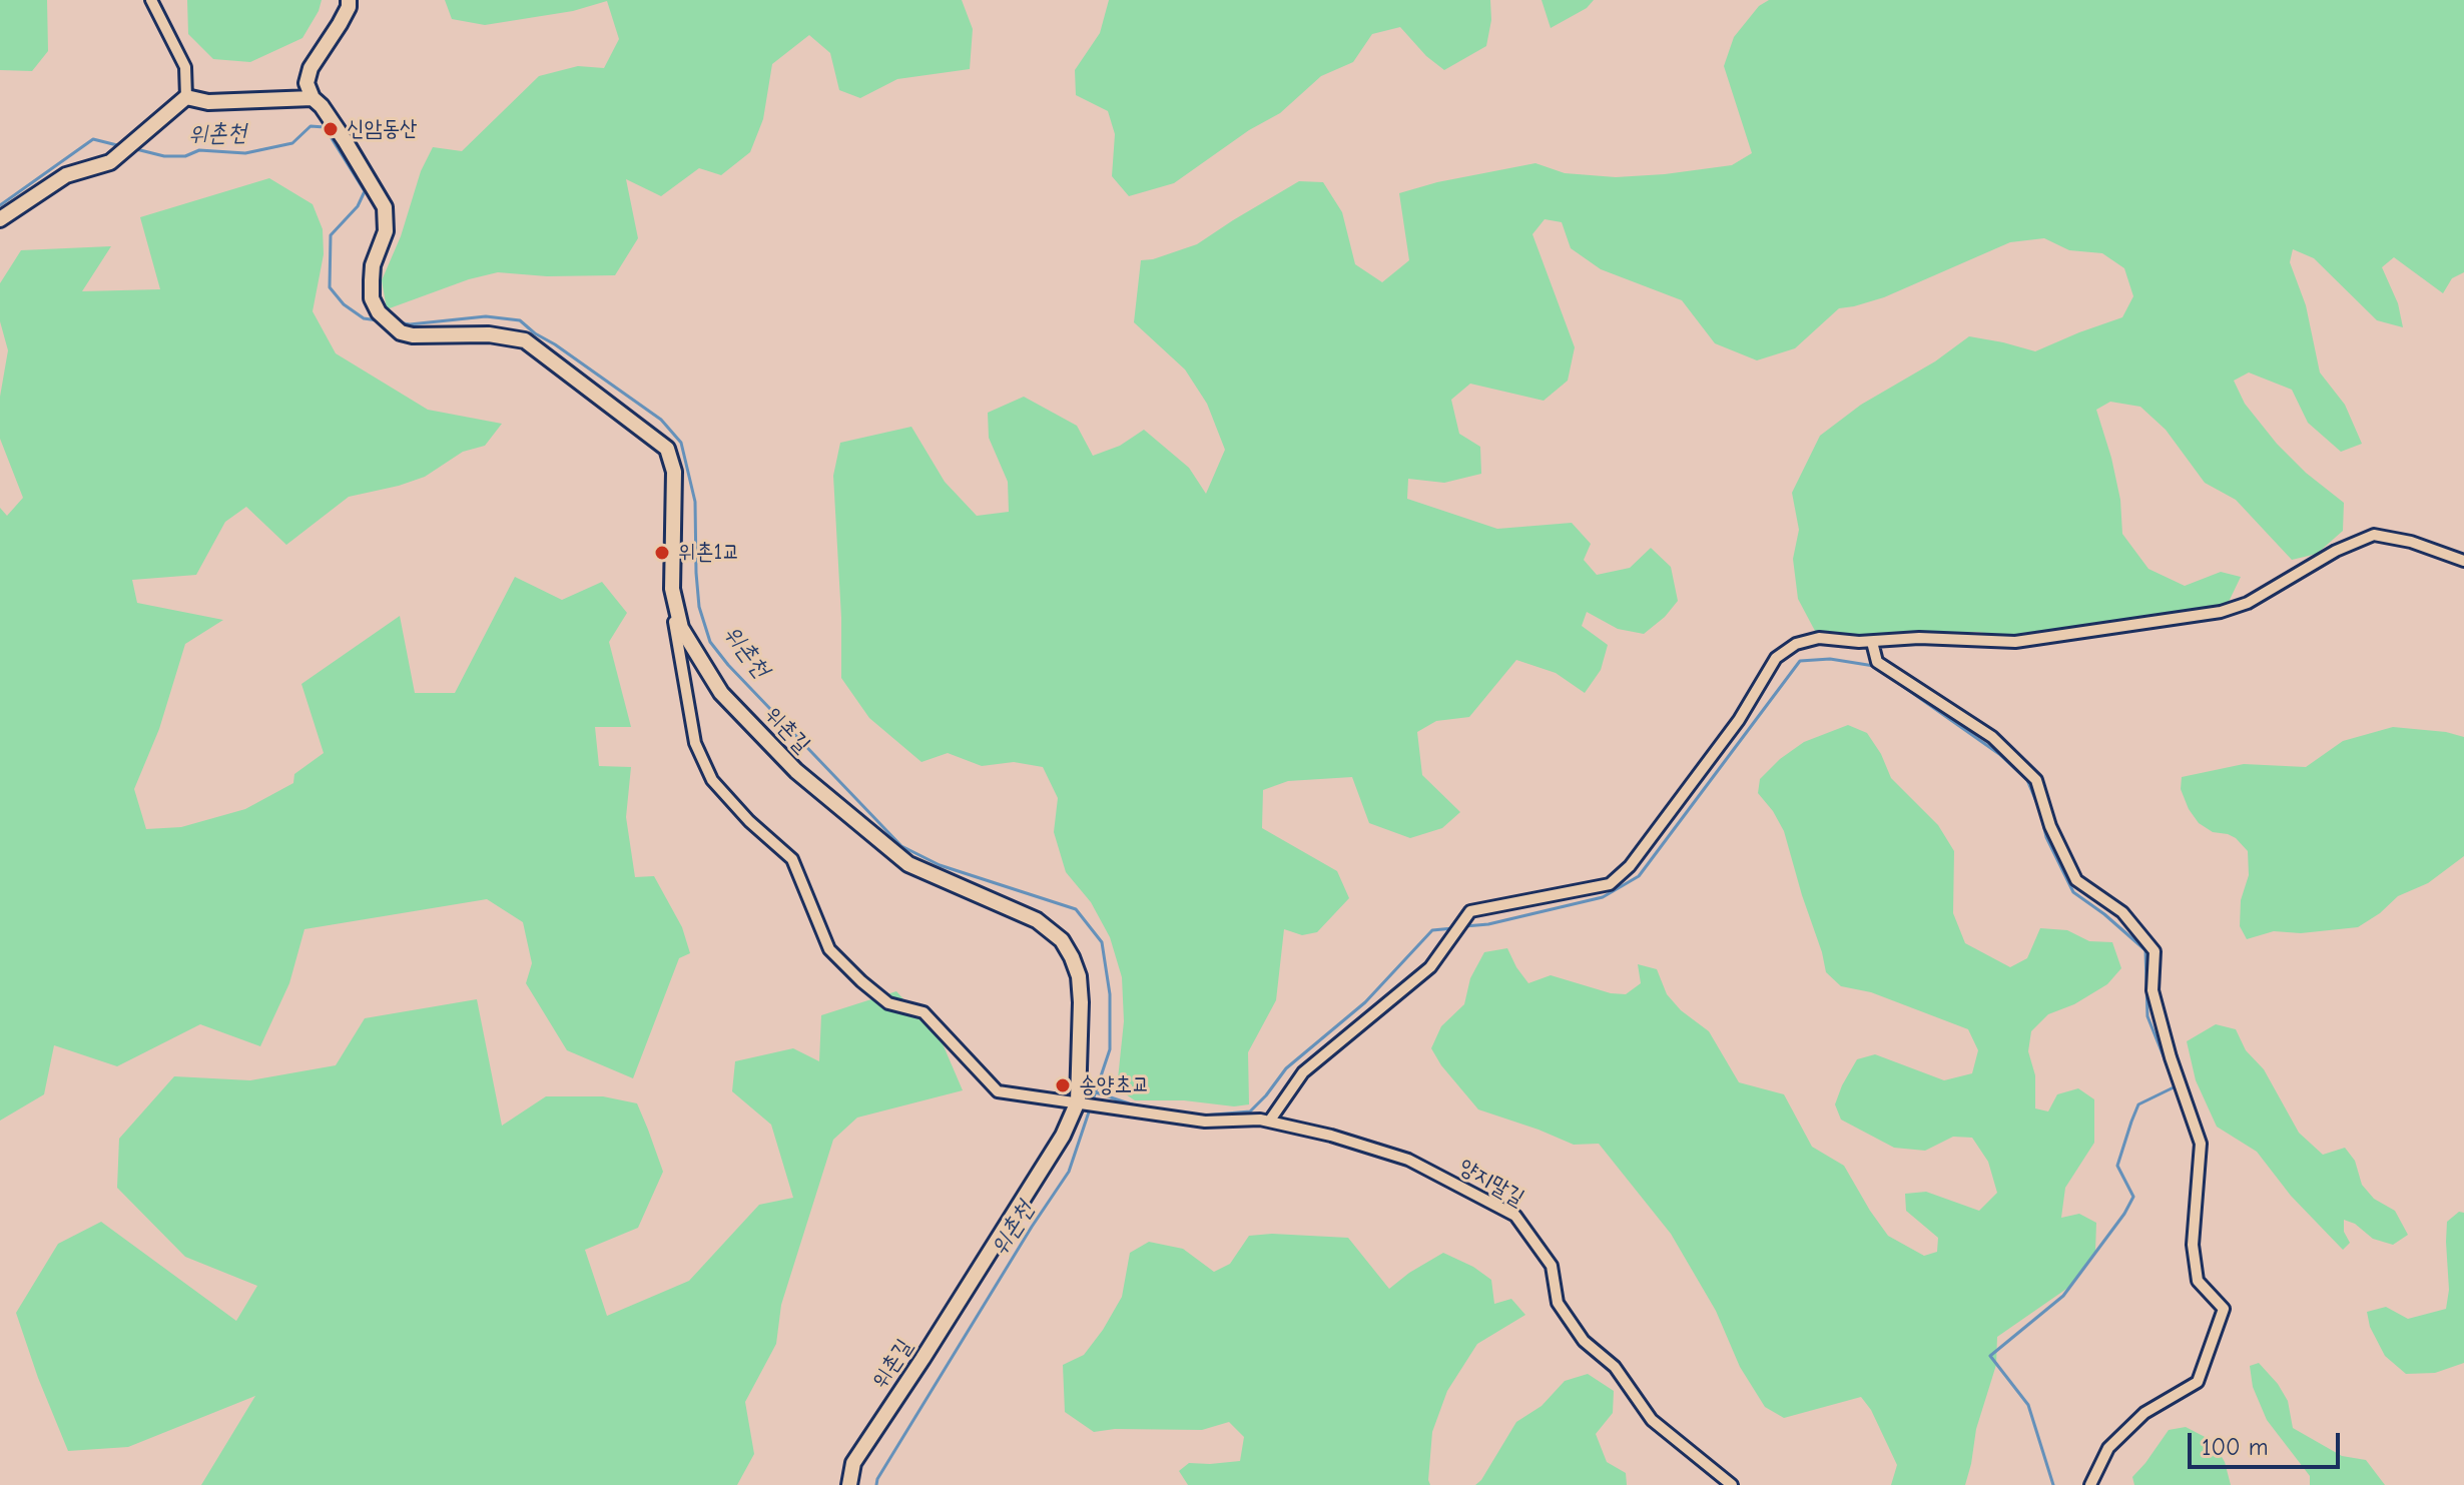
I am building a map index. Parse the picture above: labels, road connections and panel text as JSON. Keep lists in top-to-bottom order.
{
  "streets": {
    "street": ["위촌길", "양지말길"]
  },
  "crossings": [
    ["위촌길", "양지말길"]
  ],
  "water": ["위촌천"],
  "places": ["신암동산", "위촌1교", "송양초교"],
  "scale_bar": "100 m"
}
